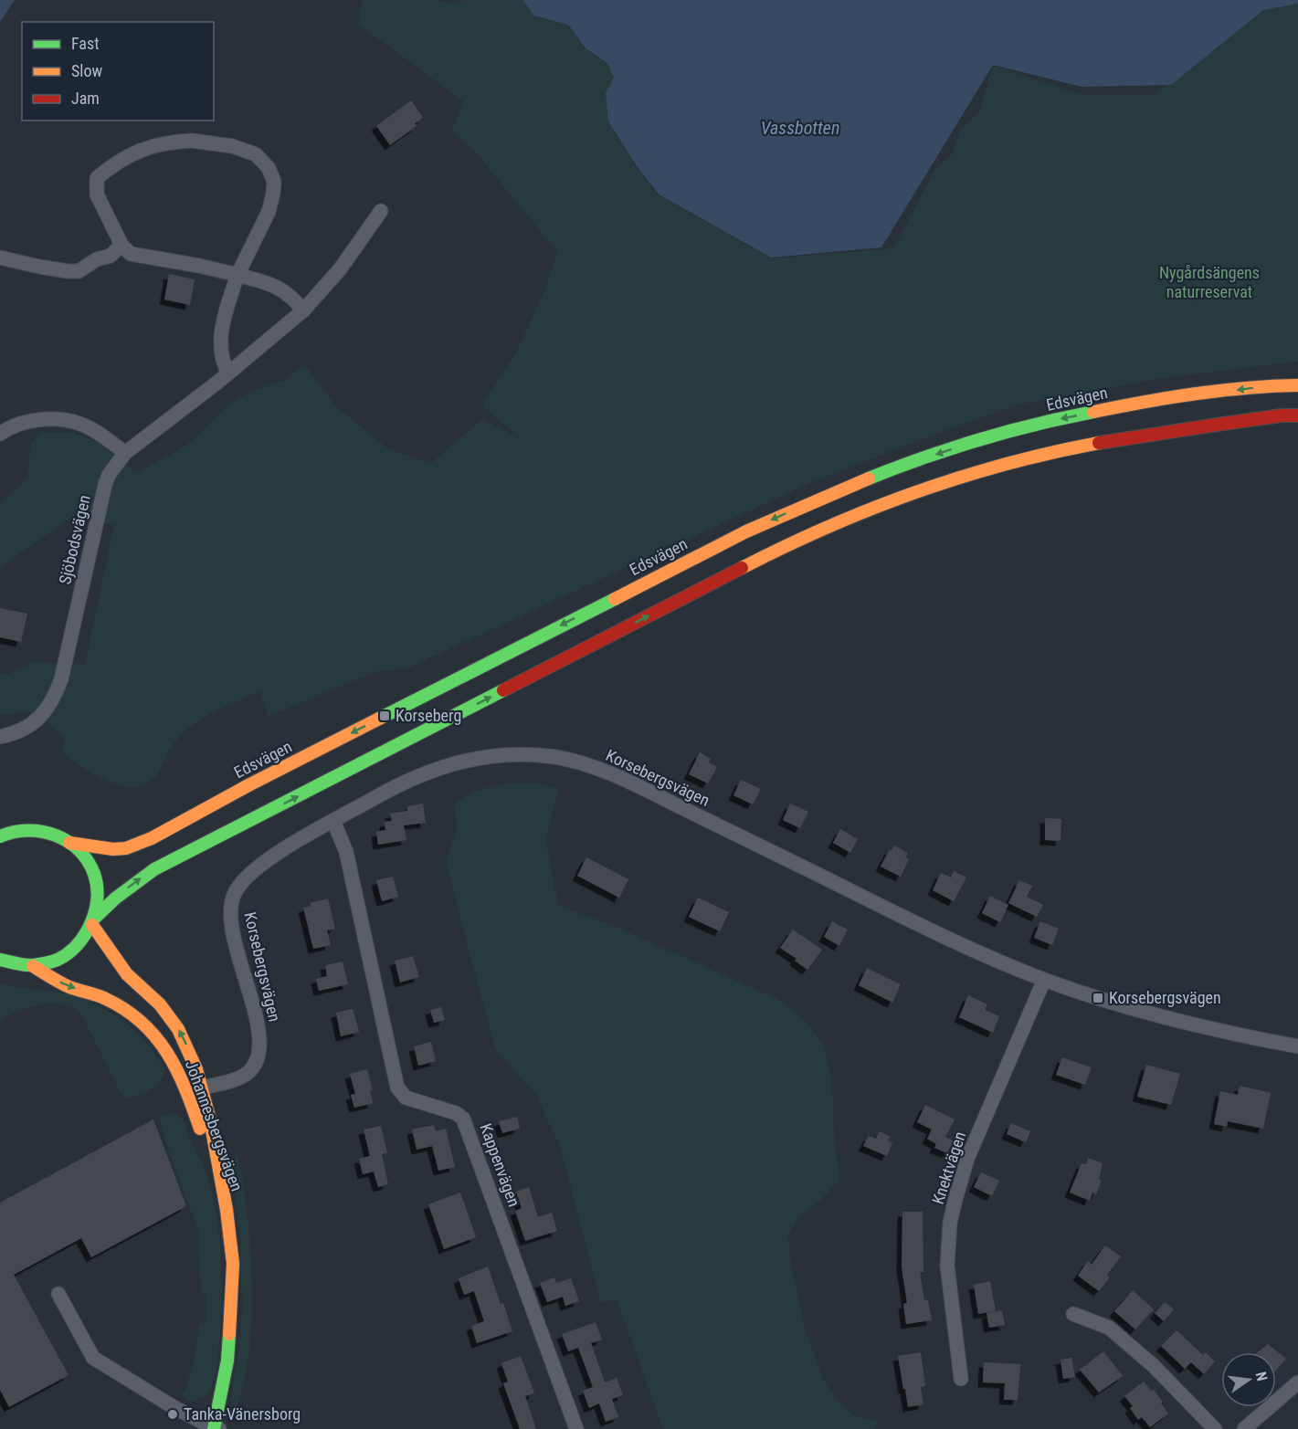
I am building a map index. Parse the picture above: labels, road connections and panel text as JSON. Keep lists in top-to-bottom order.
{
  "streets": {
    "main road": ["Edsvägen", "Johannesbergsvägen"],
    "street": [
      "Sjöbodsvägen",
      "Korsebergsvägen",
      "Kappenvägen",
      "Knektvägen"
    ]
  },
  "crossings": [
    ["Korsebergsvägen", "Johannesbergsvägen"],
    ["Korsebergsvägen", "Kappenvägen"],
    ["Korsebergsvägen", "Knektvägen"]
  ],
  "water": ["Vassbotten"],
  "parks": ["Nygårdsängens naturreservat"],
  "places": {
    "transit": ["Korseberg", "Korsebergsvägen"],
    "other": ["Tanka-Vänersborg"]
  },
  "legend": ["Fast", "Slow", "Jam"],
  "north": "right"
}
